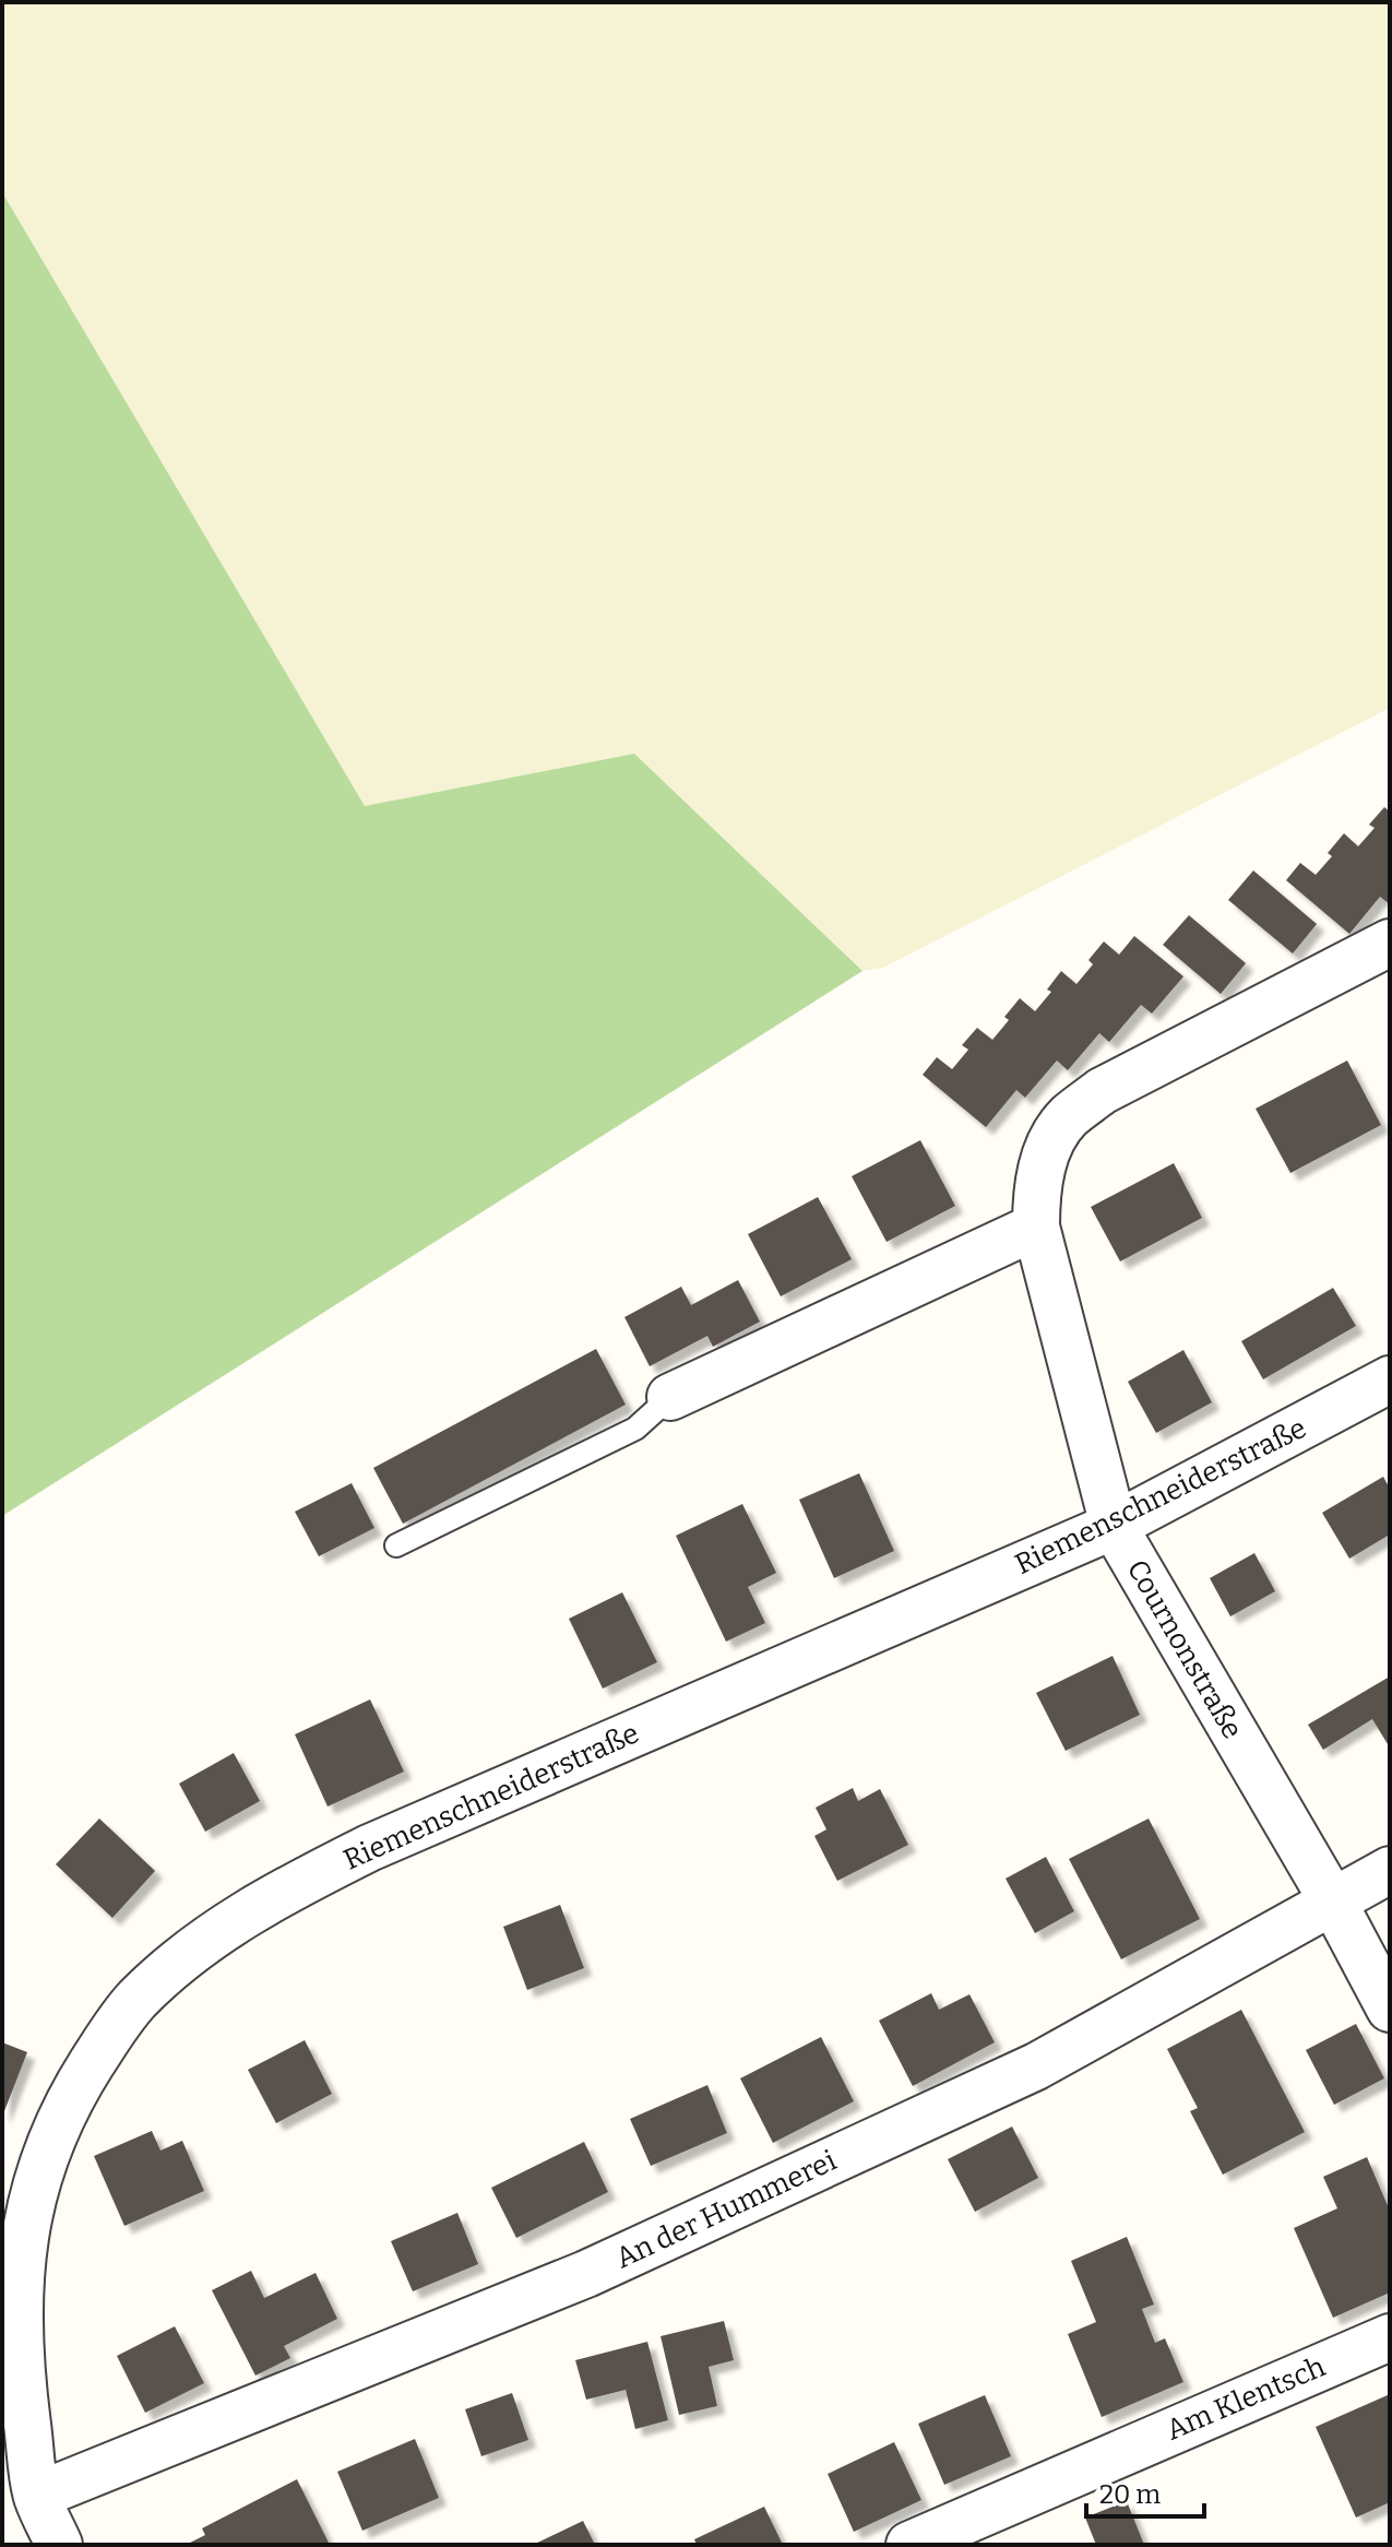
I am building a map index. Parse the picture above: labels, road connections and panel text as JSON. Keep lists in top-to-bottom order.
{
  "streets": {
    "street": [
      "Riemenschneiderstraße",
      "Cournonstraße",
      "An der Hummerei",
      "Am Klentsch"
    ]
  },
  "crossings": [
    ["Riemenschneiderstraße", "Cournonstraße"],
    ["Riemenschneiderstraße", "An der Hummerei"],
    ["Cournonstraße", "An der Hummerei"]
  ],
  "scale_bar": "20 m"
}
